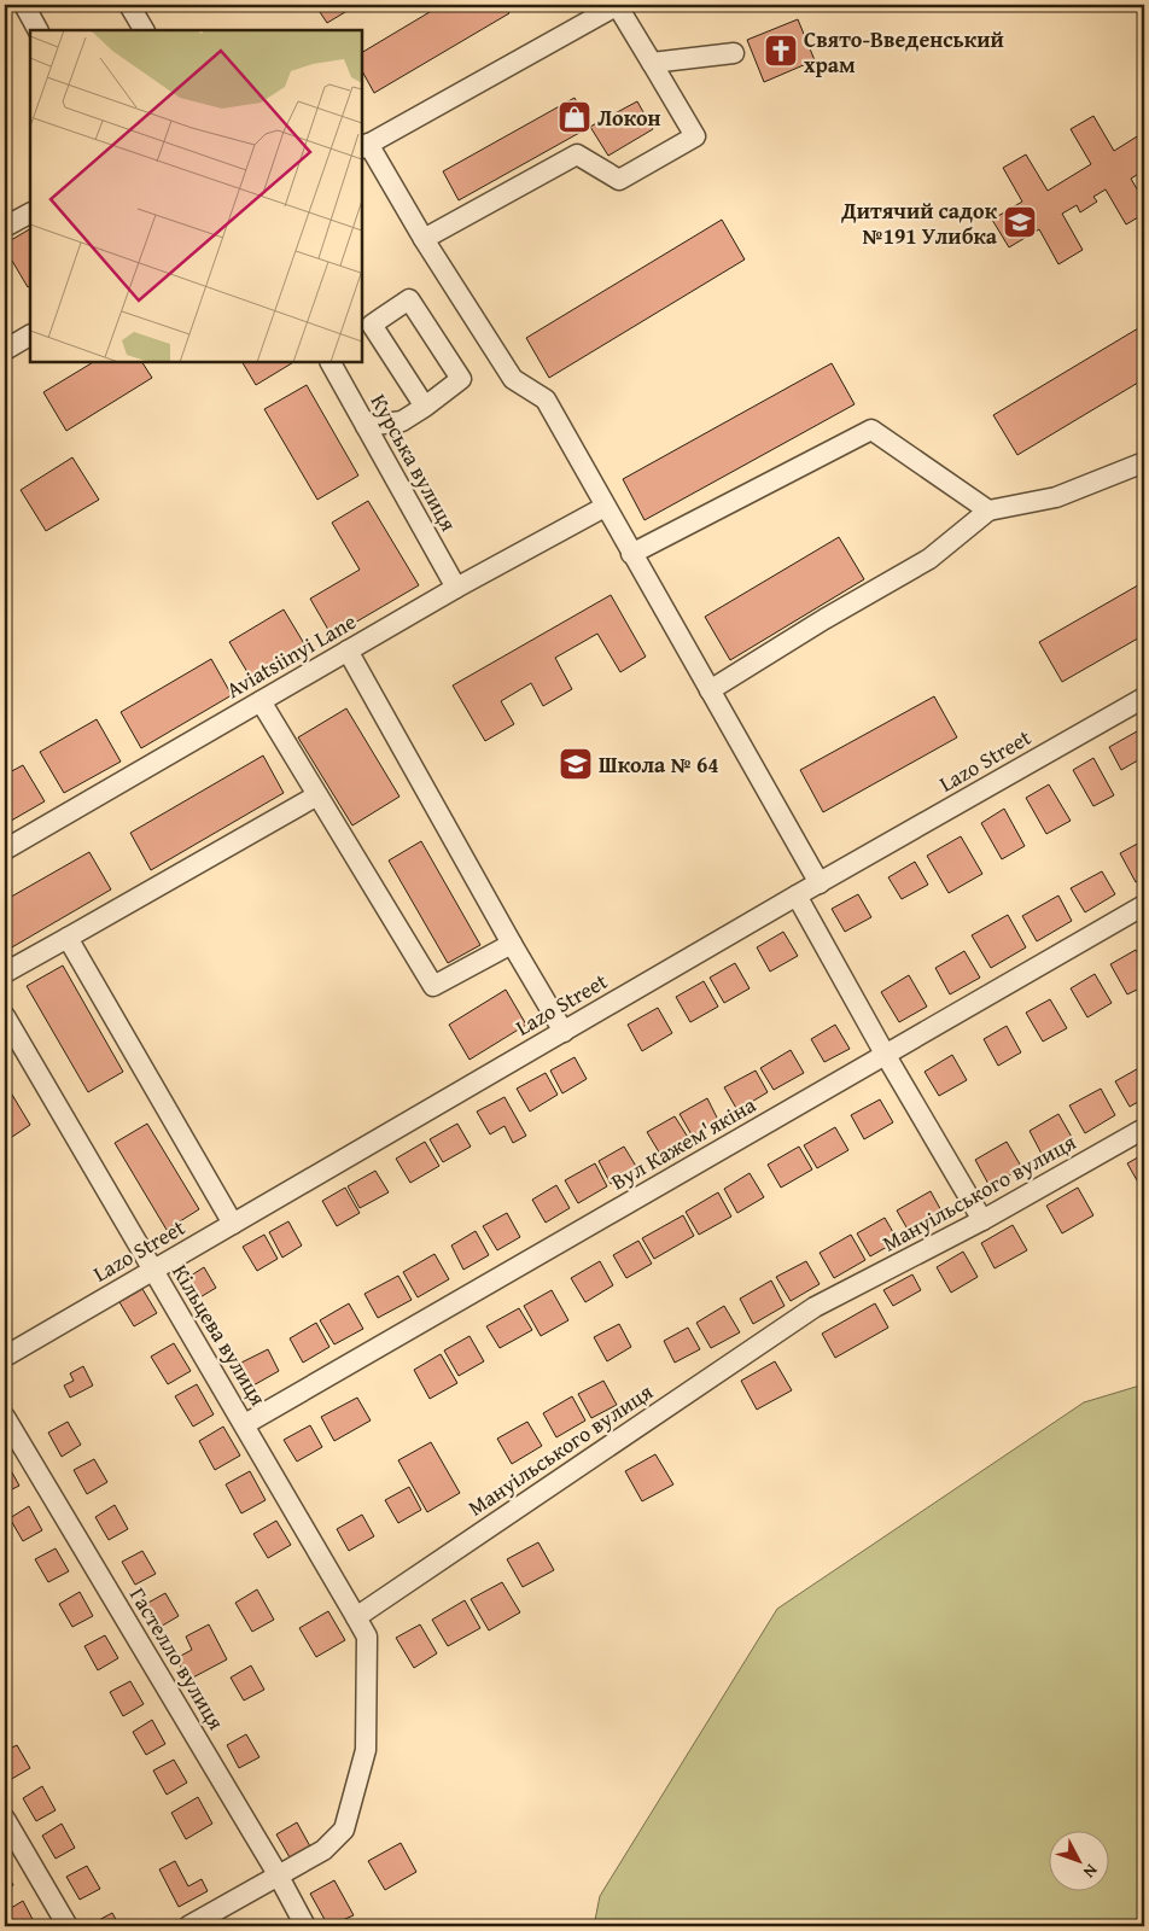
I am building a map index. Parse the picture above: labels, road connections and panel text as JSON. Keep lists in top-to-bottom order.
{
  "streets": {
    "street": [
      "Курська вулиця",
      "Aviatsiinyi Lane",
      "Lazo Street",
      "Вул Кажем'якіна",
      "Мануільського вулиця",
      "Кільцева вулиця",
      "Гастелло вулиця"
    ]
  },
  "crossings": [
    ["Курська вулиця", "Aviatsiinyi Lane"],
    ["Lazo Street", "Кільцева вулиця"],
    ["Вул Кажем'якіна", "Кільцева вулиця"],
    ["Мануільського вулиця", "Кільцева вулиця"]
  ],
  "places": {
    "church": ["Свято-Введенський храм"],
    "shop": ["Локон"],
    "school or university": ["Дитячий садок №191 Улибка", "Школа № 64"]
  },
  "north": "bottom right"
}
